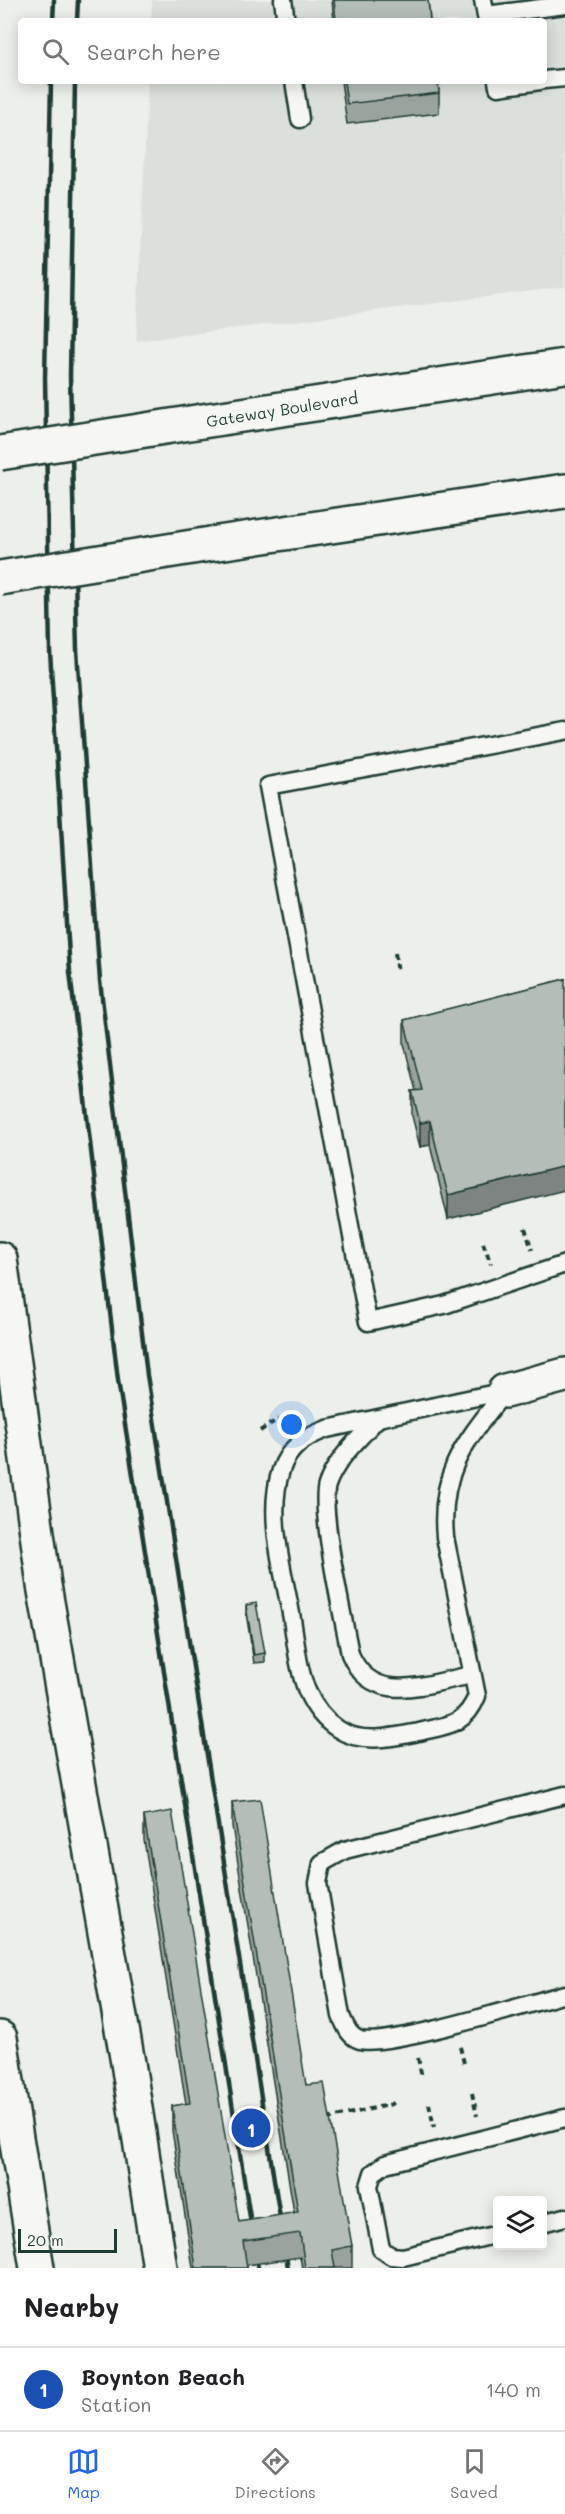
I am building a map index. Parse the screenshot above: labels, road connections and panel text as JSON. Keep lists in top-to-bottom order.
{
  "streets": {
    "main road": ["Gateway Boulevard"]
  },
  "scale_bar": "20 m",
  "page": {
    "search": "Search here",
    "pins": "1",
    "scale": "20 m",
    "heading": "Nearby",
    "list": [
      {
        "mark": "1",
        "name": "Boynton Beach",
        "note": "Station",
        "value": "140 m"
      }
    ],
    "nav": ["Map", "Directions", "Saved"]
  }
}
